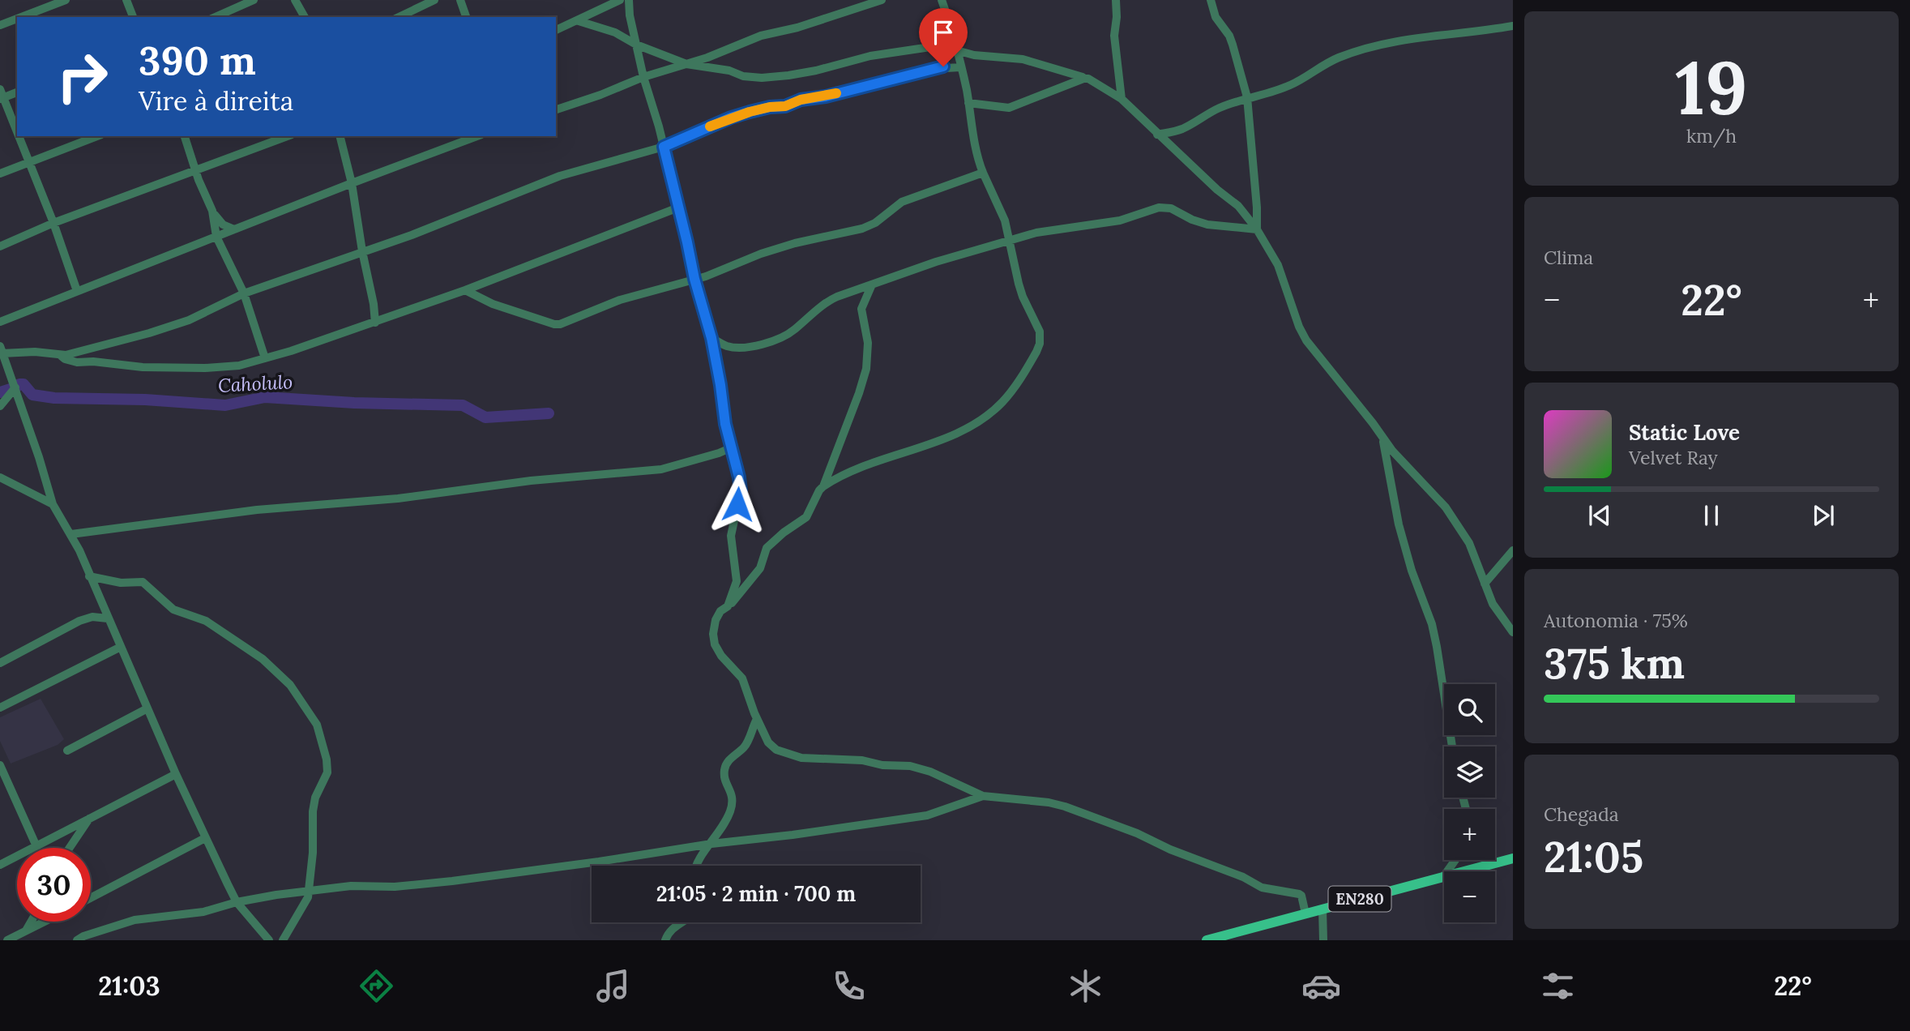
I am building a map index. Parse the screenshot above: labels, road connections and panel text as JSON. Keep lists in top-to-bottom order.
{
  "streets": {
    "main road": ["EN280"]
  },
  "water": ["Caholulo"],
  "page": {
    "tile": [
      ["19", "km/h"],
      "Clima",
      ["Autonomia · 75%", "375 km"],
      ["Chegada", "21:05"]
    ],
    "turn": ["390 m", "Vire à direita"],
    "heat": ["−", "22°", "+"],
    "song": ["Static Love", "Velvet Ray"],
    "map_buttons": ["+", "−"],
    "limit": "30",
    "trip": "21:05 · 2 min · 700 m",
    "tabs": ["21:03", "22°"]
  }
}
